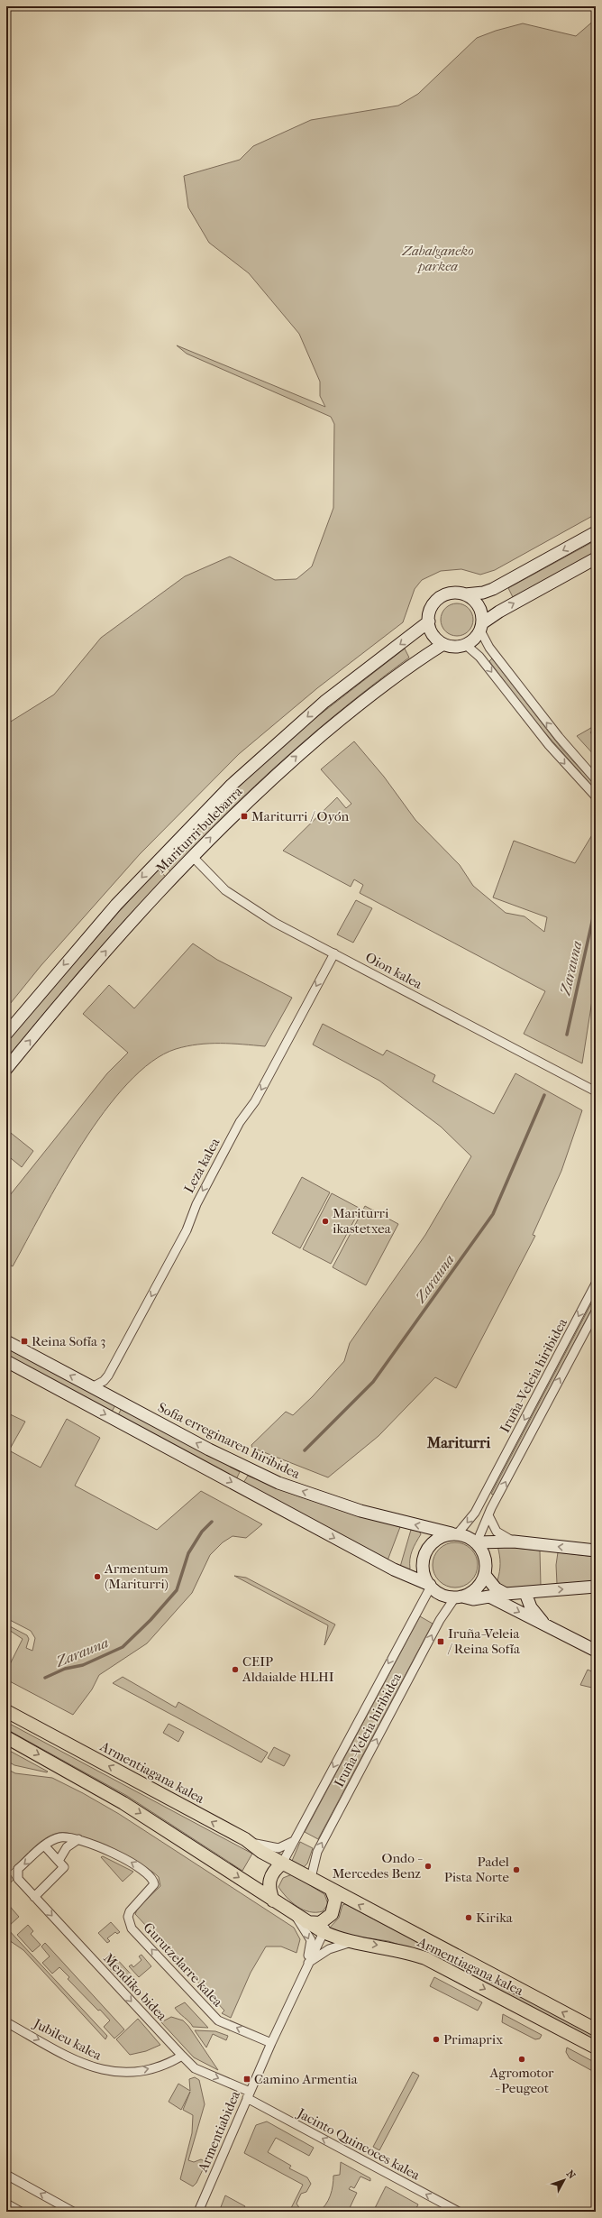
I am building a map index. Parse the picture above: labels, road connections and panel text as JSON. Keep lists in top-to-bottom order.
{
  "streets": {
    "main road": ["Mariturri bulebarra", "Sofia erreginaren hiribidea", "Armentiagana kalea"],
    "street": [
      "Oion kalea",
      "Leza kalea",
      "Iruña-Veleia hiribidea",
      "Gurutzelarre kalea",
      "Mendiko bidea",
      "Jubileu kalea",
      "Armentiabidea",
      "Jacinto Quincoces kalea"
    ]
  },
  "crossings": [
    ["Mariturri bulebarra", "Oion kalea"],
    ["Oion kalea", "Leza kalea"],
    ["Leza kalea", "Sofia erreginaren hiribidea"],
    ["Iruña-Veleia hiribidea", "Sofia erreginaren hiribidea"],
    ["Iruña-Veleia hiribidea", "Armentiagana kalea"],
    ["Armentiagana kalea", "Armentiabidea"],
    ["Gurutzelarre kalea", "Armentiabidea"],
    ["Mendiko bidea", "Jubileu kalea"],
    ["Mendiko bidea", "Armentiabidea"],
    ["Mendiko bidea", "Jacinto Quincoces kalea"],
    ["Armentiabidea", "Jacinto Quincoces kalea"]
  ],
  "one_way": [
    "Leza kalea",
    "Gurutzelarre kalea",
    "Mendiko bidea",
    "Jubileu kalea",
    "Jacinto Quincoces kalea"
  ],
  "districts": ["Mariturri"],
  "water": ["Zarauna"],
  "parks": ["Zabalganeko parkea"],
  "places": {
    "transit": [
      "Mariturri / Oyón",
      "Reina Sofía 3",
      "Iruña-Veleia / Reina Sofía",
      "Camino Armentia"
    ],
    "other": [
      "Mariturri ikastetxea",
      "Armentum (Mariturri)",
      "CEIP Aldaialde HLHI",
      "Ondo - Mercedes Benz",
      "Padel Pista Norte",
      "Kirika",
      "Primaprix",
      "Agromotor - Peugeot"
    ]
  },
  "north": "top right"
}
